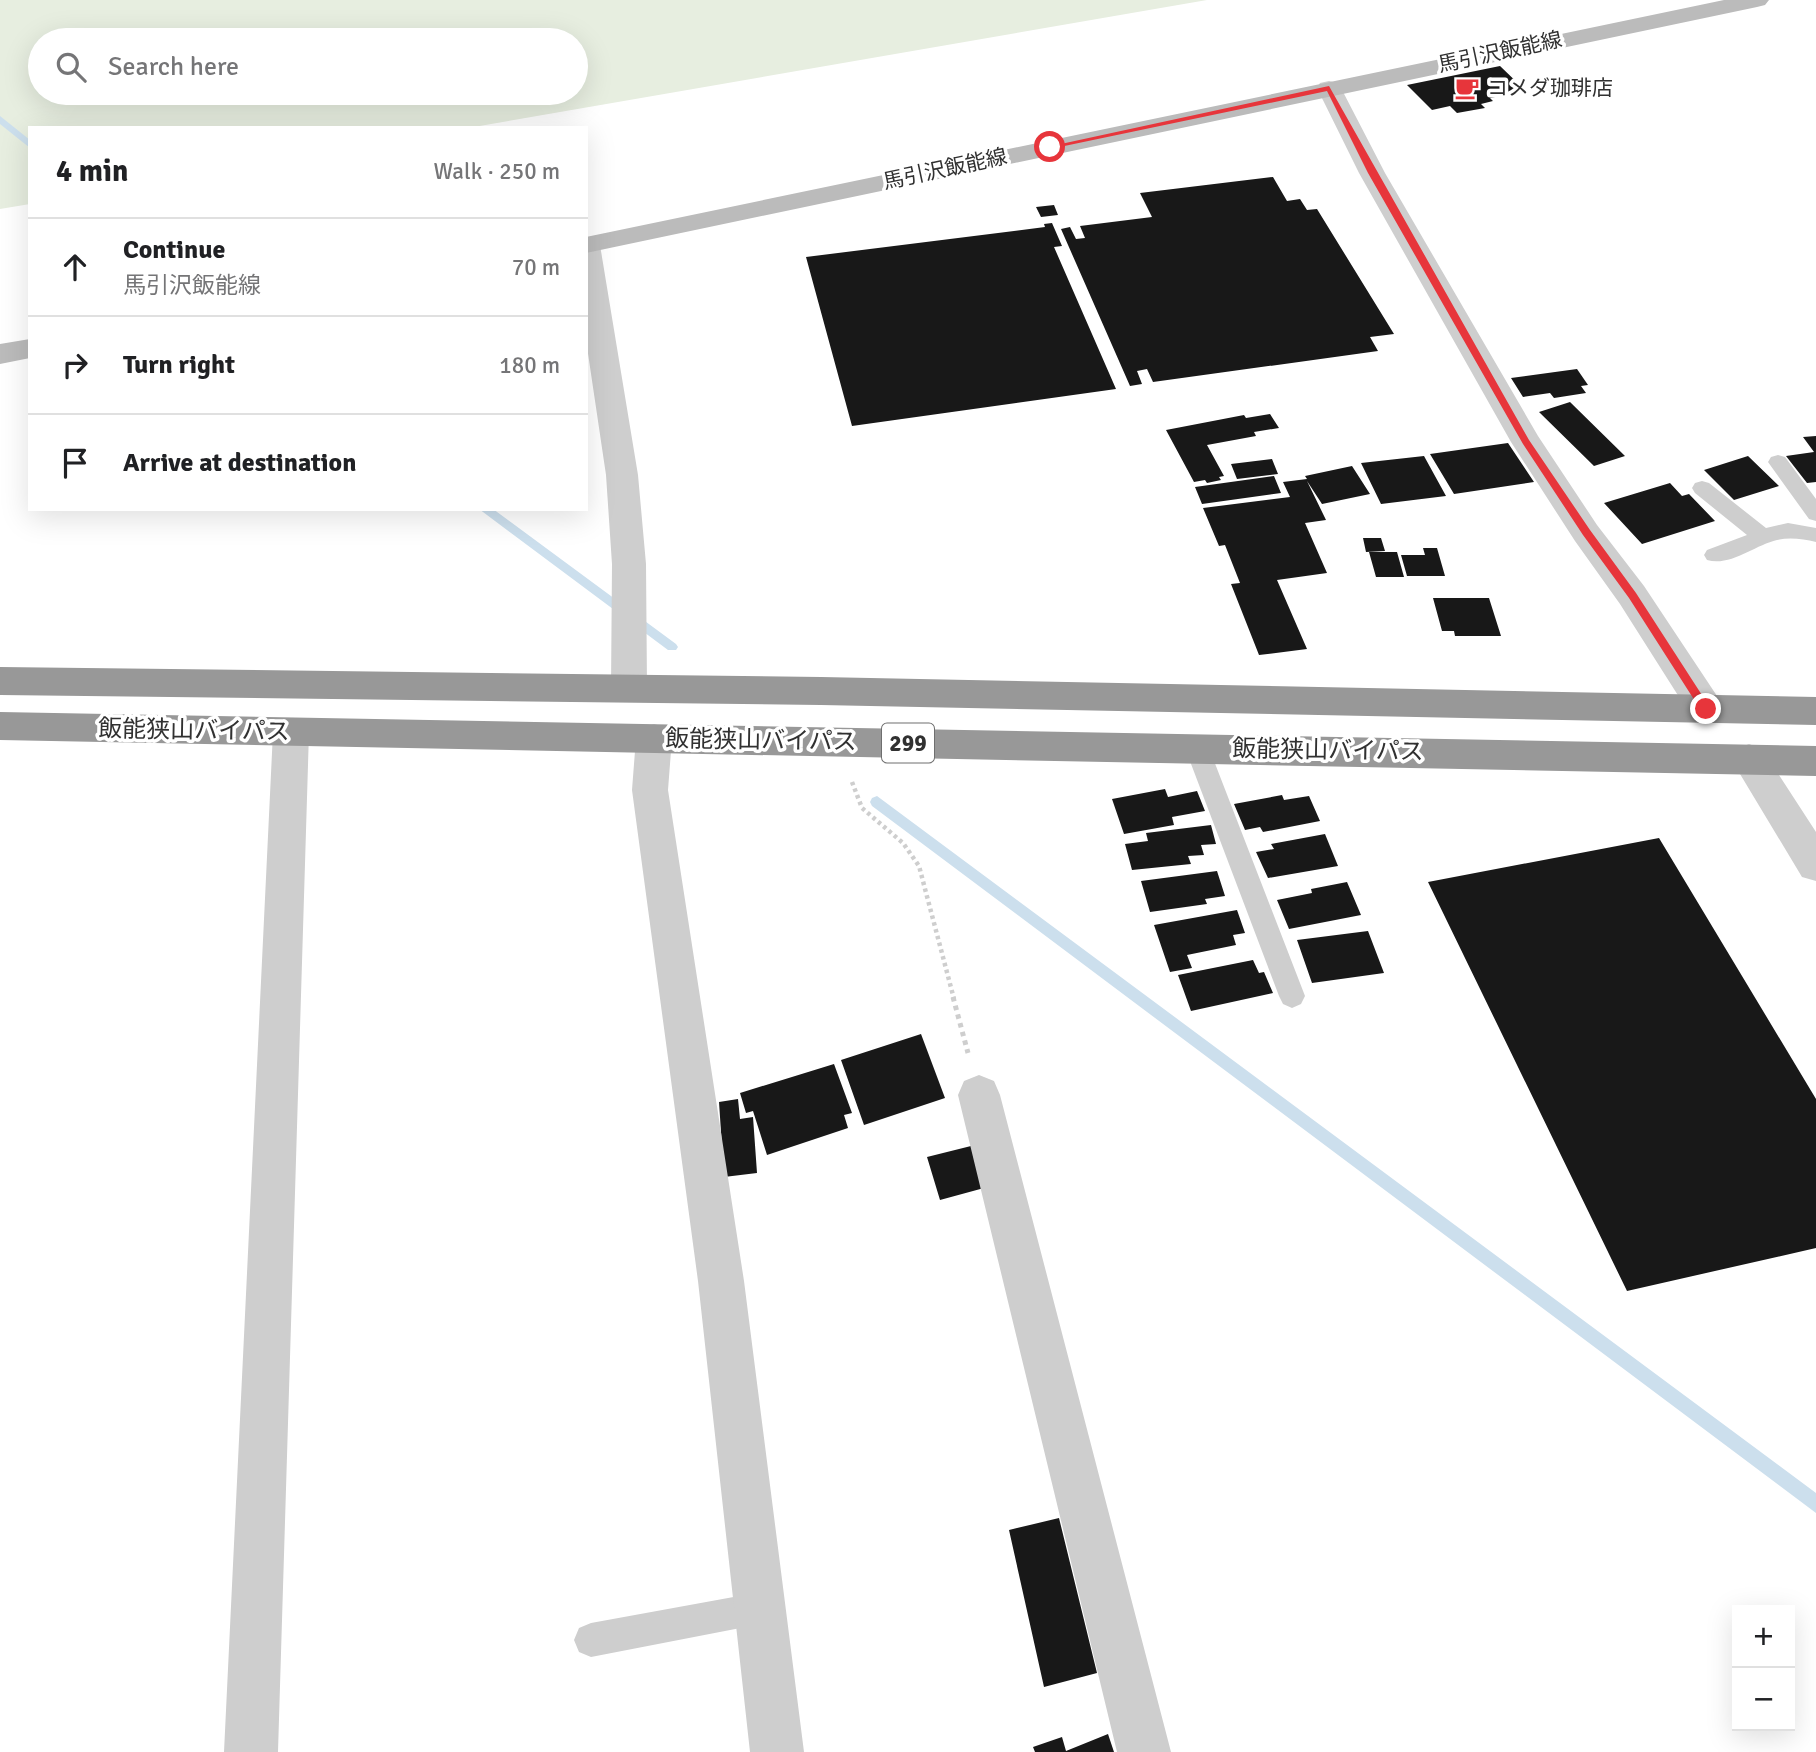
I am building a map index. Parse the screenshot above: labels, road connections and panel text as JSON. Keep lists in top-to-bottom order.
{
  "streets": {
    "highway": ["飯能狭山バイパス", "299"],
    "main road": ["馬引沢飯能線"]
  },
  "places": {
    "cafe": ["コメダ珈琲店"]
  },
  "page": {
    "search": "Search here",
    "heading": ["4 min", "Walk · 250 m"],
    "list": [
      ["Continue", "馬引沢飯能線", "70 m"],
      ["Turn right", "180 m"],
      "Arrive at destination"
    ],
    "map_buttons": ["+", "−"]
  }
}
